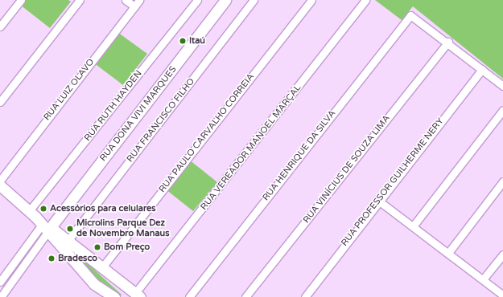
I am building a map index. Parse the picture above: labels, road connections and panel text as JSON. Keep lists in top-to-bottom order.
{
  "streets": {
    "street": [
      "RUA LUIZ OLAVO",
      "RUA RUTH HAYDEN",
      "RUA DONA VIVI MARQUES",
      "RUA FRANCISCO FILHO",
      "RUA PAULO CARVALHO CORREIA",
      "RUA VEREADOR MANOEL MARÇAL",
      "RUA HENRIQUE DA SILVA",
      "RUA VINÍCIUS DE SOUZA LIMA",
      "RUA PROFESSOR GUILHERME NERY"
    ]
  },
  "crossings": [
    ["RUA HENRIQUE DA SILVA", "RUA VINÍCIUS DE SOUZA LIMA"]
  ],
  "places": [
    "Itaú",
    "Acessórios para celulares",
    "Microlins Parque Dez de Novembro Manaus",
    "Bom Preço",
    "Bradesco"
  ]
}
